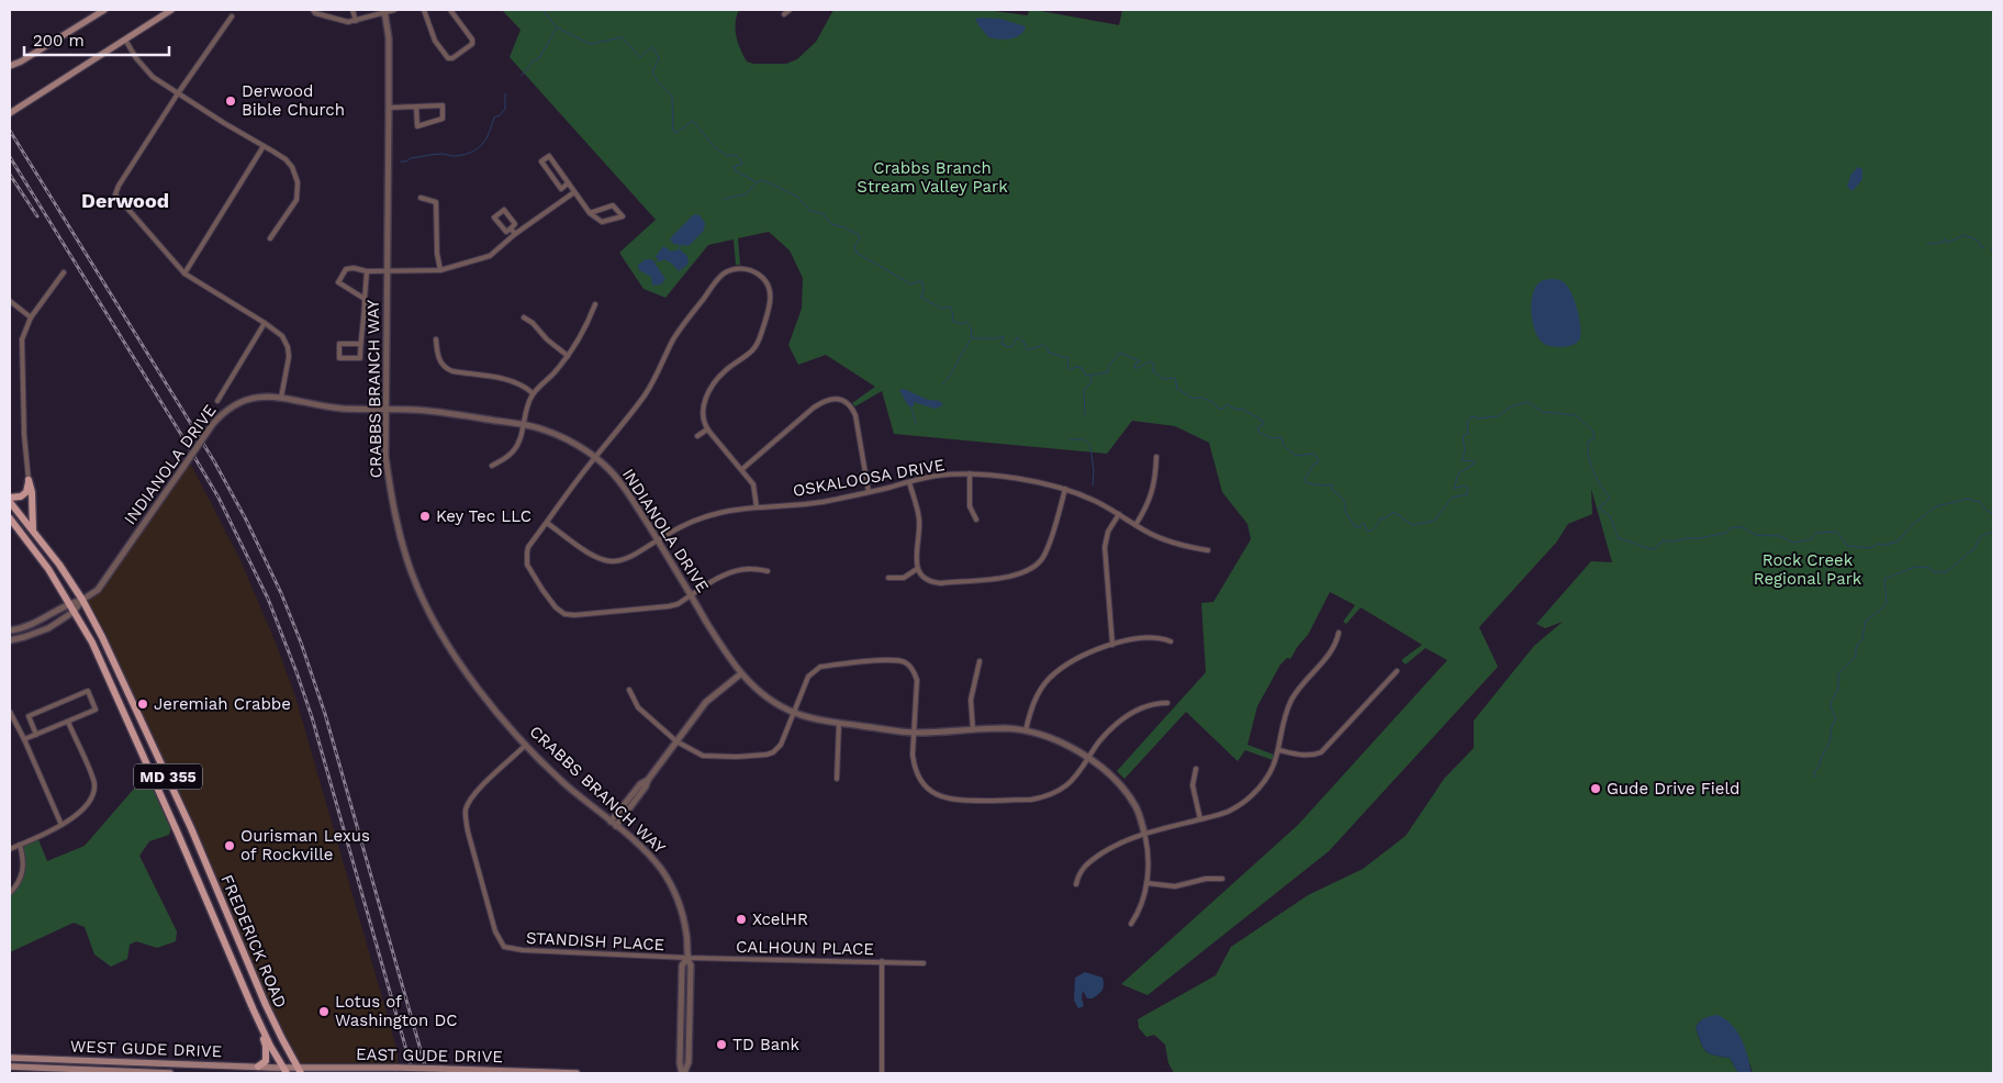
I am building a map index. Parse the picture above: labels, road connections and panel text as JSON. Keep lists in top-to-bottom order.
{
  "streets": {
    "main road": [
      "MD 355",
      "FREDERICK ROAD",
      "WEST GUDE DRIVE",
      "EAST GUDE DRIVE"
    ],
    "street": [
      "CRABBS BRANCH WAY",
      "INDIANOLA DRIVE",
      "OSKALOOSA DRIVE",
      "STANDISH PLACE",
      "CALHOUN PLACE"
    ]
  },
  "crossings": [
    ["CRABBS BRANCH WAY", "INDIANOLA DRIVE"],
    ["CRABBS BRANCH WAY", "STANDISH PLACE"],
    ["CRABBS BRANCH WAY", "CALHOUN PLACE"],
    ["INDIANOLA DRIVE", "OSKALOOSA DRIVE"],
    ["INDIANOLA DRIVE", "FREDERICK ROAD"],
    ["FREDERICK ROAD", "WEST GUDE DRIVE"],
    ["FREDERICK ROAD", "EAST GUDE DRIVE"],
    ["STANDISH PLACE", "CALHOUN PLACE"],
    ["WEST GUDE DRIVE", "EAST GUDE DRIVE"]
  ],
  "districts": ["Derwood"],
  "parks": ["Crabbs Branch Stream Valley Park", "Rock Creek Regional Park"],
  "places": [
    "Derwood Bible Church",
    "Key Tec LLC",
    "Jeremiah Crabbe",
    "Gude Drive Field",
    "Ourisman Lexus of Rockville",
    "XcelHR",
    "Lotus of Washington DC",
    "TD Bank"
  ],
  "scale_bar": "200 m"
}
